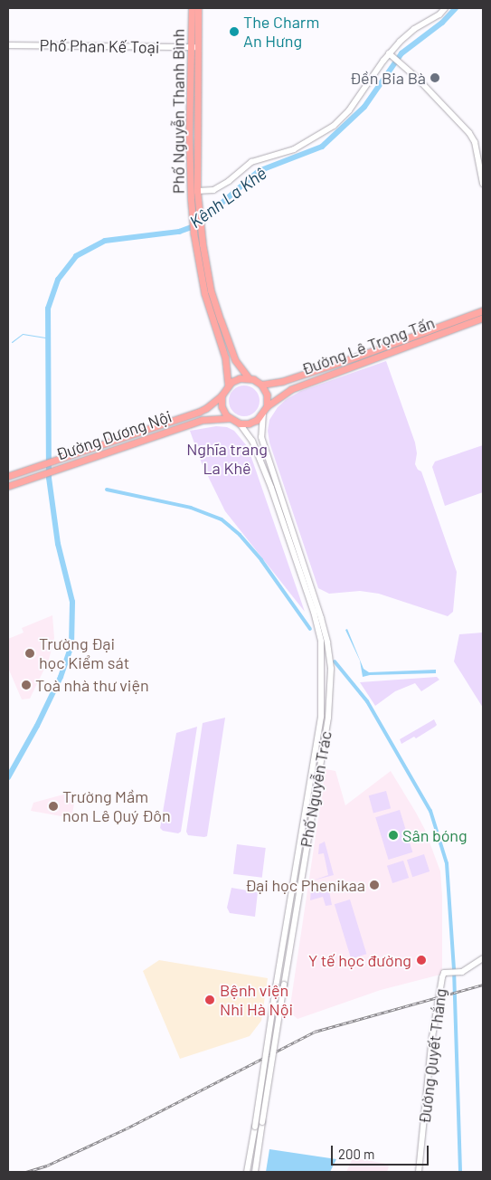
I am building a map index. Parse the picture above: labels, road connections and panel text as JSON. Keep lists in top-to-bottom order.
{
  "streets": {
    "main road": [
      "Phố Phan Kế Toại",
      "Phố Nguyễn Thanh Bình",
      "Đường Lê Trọng Tấn",
      "Đường Dương Nội",
      "Phố Nguyễn Trác",
      "Đường Quyết Thắng"
    ]
  },
  "crossings": [
    ["Phố Phan Kế Toại", "Phố Nguyễn Thanh Bình"],
    ["Đường Lê Trọng Tấn", "Đường Dương Nội"],
    ["Đường Lê Trọng Tấn", "Phố Nguyễn Trác"],
    ["Đường Dương Nội", "Phố Nguyễn Trác"]
  ],
  "water": ["Kênh La Khê"],
  "parks": ["Nghĩa trang La Khê"],
  "places": [
    "The Charm An Hưng",
    "Đền Bia Bà",
    "Trường Đại học Kiểm sát",
    "Toà nhà thư viện",
    "Trường Mầm non Lê Quý Đôn",
    "Sân bóng",
    "Đại học Phenikaa",
    "Y tế học đường",
    "Bệnh viện Nhi Hà Nội"
  ],
  "scale_bar": "200 m"
}
